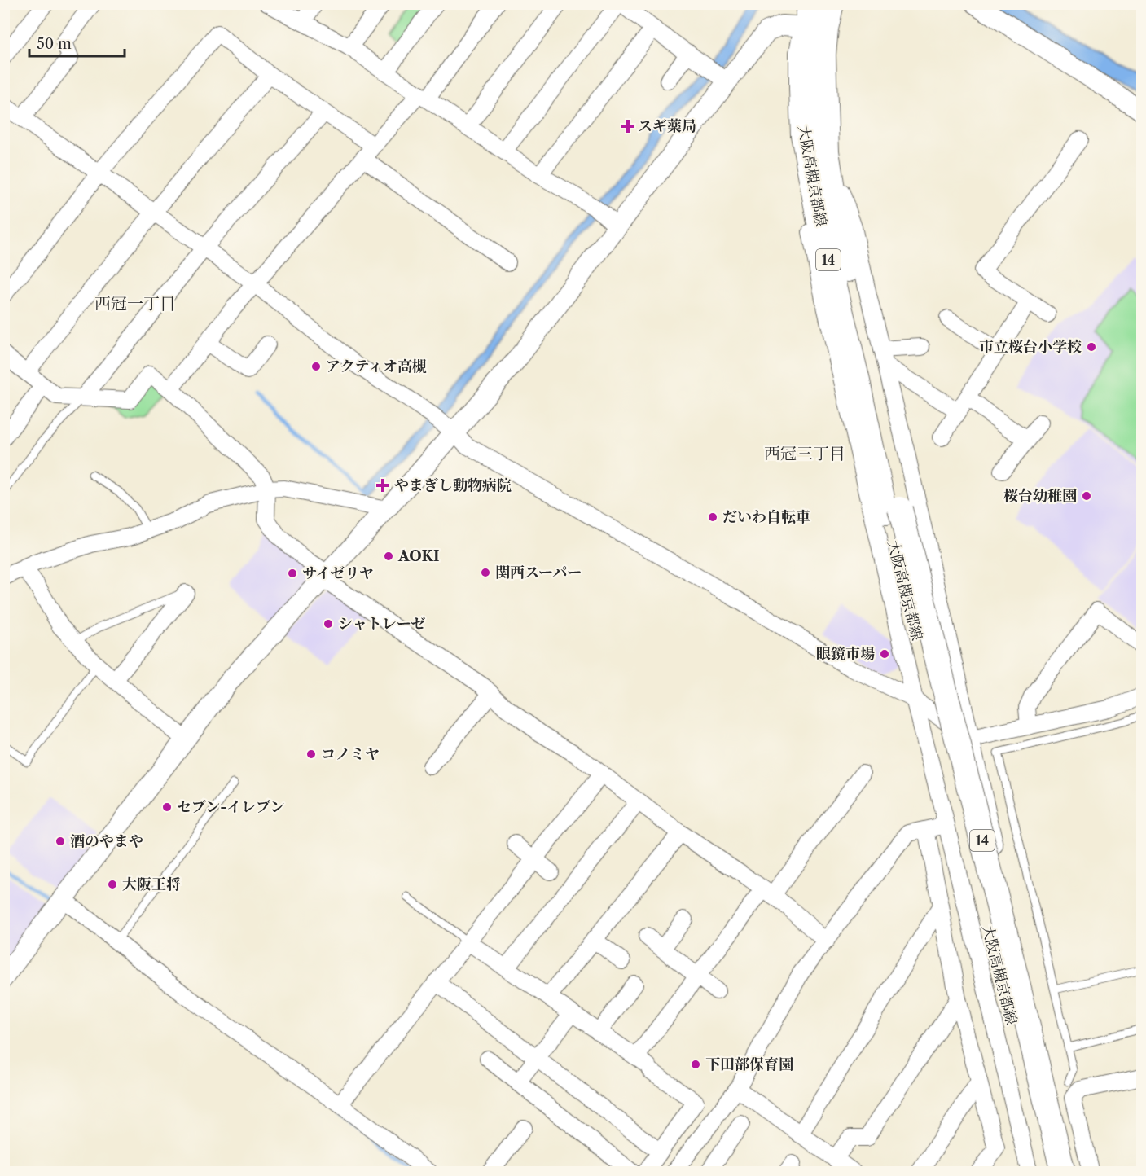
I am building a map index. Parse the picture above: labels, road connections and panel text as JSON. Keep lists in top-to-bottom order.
{
  "streets": {
    "main road": ["大阪高槻京都線", "14"]
  },
  "districts": ["西冠一丁目", "西冠三丁目"],
  "places": {
    "health": ["スギ薬局", "やまぎし動物病院"],
    "other": [
      "市立桜台小学校",
      "アクティオ高槻",
      "桜台幼稚園",
      "だいわ自転車",
      "AOKI",
      "関西スーパー",
      "サイゼリヤ",
      "シャトレーゼ",
      "眼鏡市場",
      "コノミヤ",
      "セブン-イレブン",
      "酒のやまや",
      "大阪王将",
      "下田部保育園"
    ]
  },
  "scale_bar": "50 m"
}
